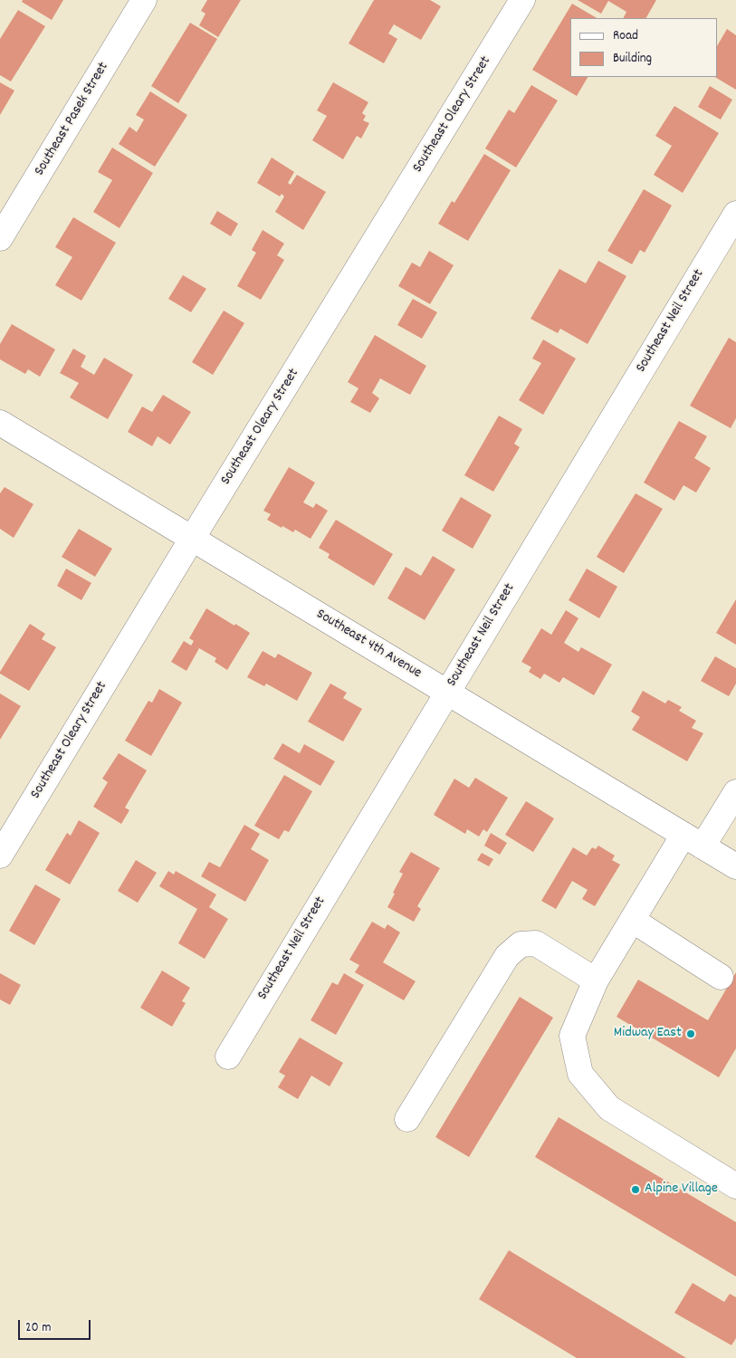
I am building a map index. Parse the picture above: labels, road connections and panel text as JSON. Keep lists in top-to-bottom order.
{
  "streets": {
    "street": [
      "Southeast Oleary Street",
      "Southeast Pasek Street",
      "Southeast Neil Street",
      "Southeast 4th Avenue"
    ]
  },
  "crossings": [
    ["Southeast Oleary Street", "Southeast 4th Avenue"],
    ["Southeast Neil Street", "Southeast 4th Avenue"]
  ],
  "places": ["Midway East", "Alpine Village"],
  "legend": ["Road", "Building"],
  "scale_bar": "20 m"
}
